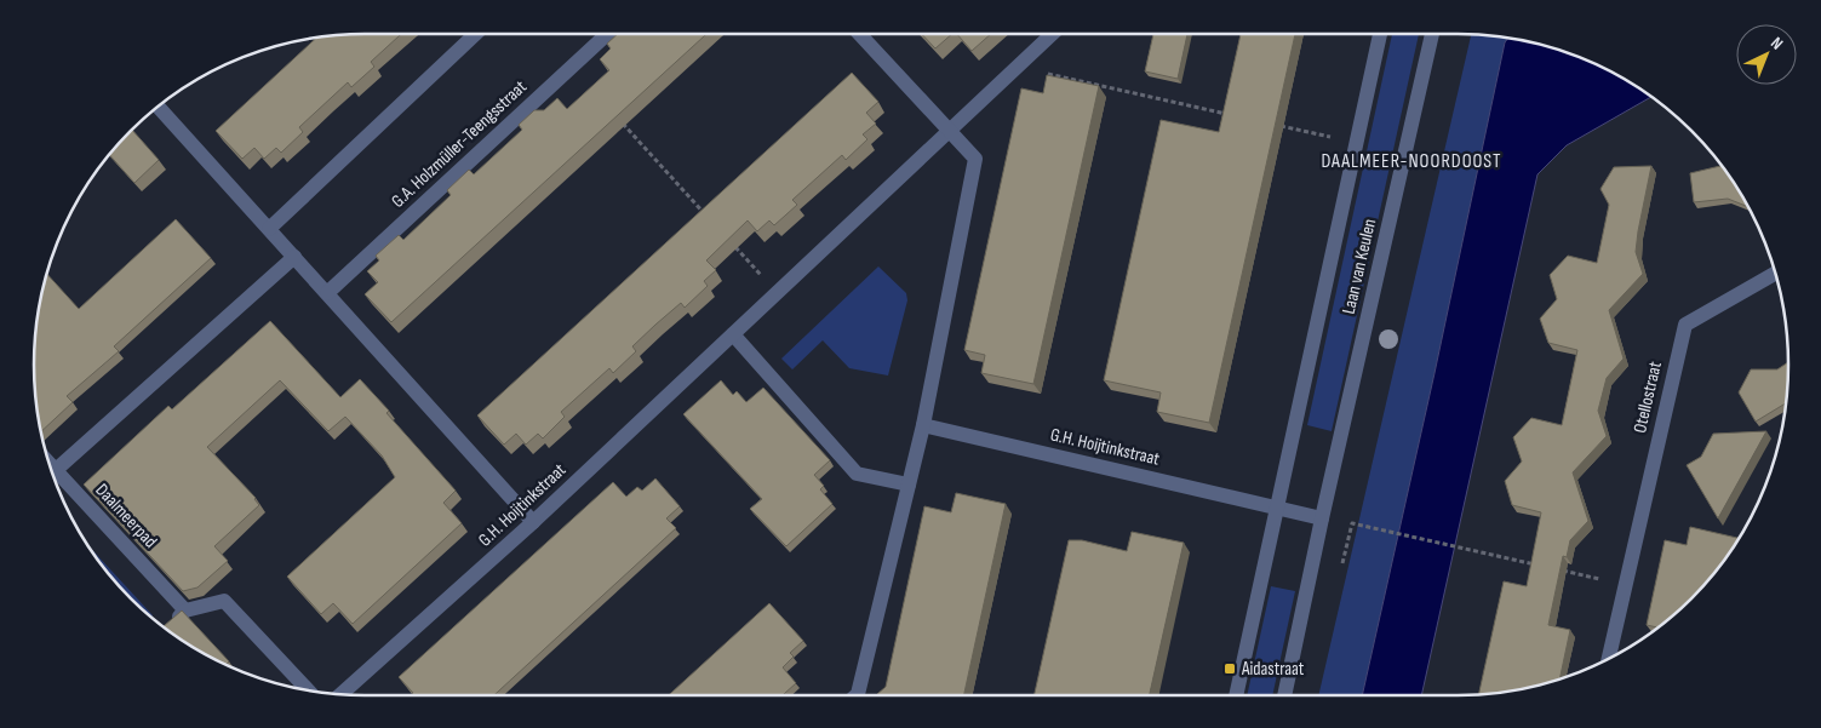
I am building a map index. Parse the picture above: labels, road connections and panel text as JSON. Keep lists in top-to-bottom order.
{
  "streets": {
    "street": [
      "G.A. Holzmüller-Teengsstraat",
      "Laan van Keulen",
      "Otellostraat",
      "G.H. Hoijtinkstraat",
      "Daalmeerpad"
    ]
  },
  "crossings": [
    ["Laan van Keulen", "G.H. Hoijtinkstraat"]
  ],
  "districts": ["DAALMEER-NOORDOOST"],
  "places": {
    "transit": ["Aidastraat"]
  },
  "north": "top right"
}
